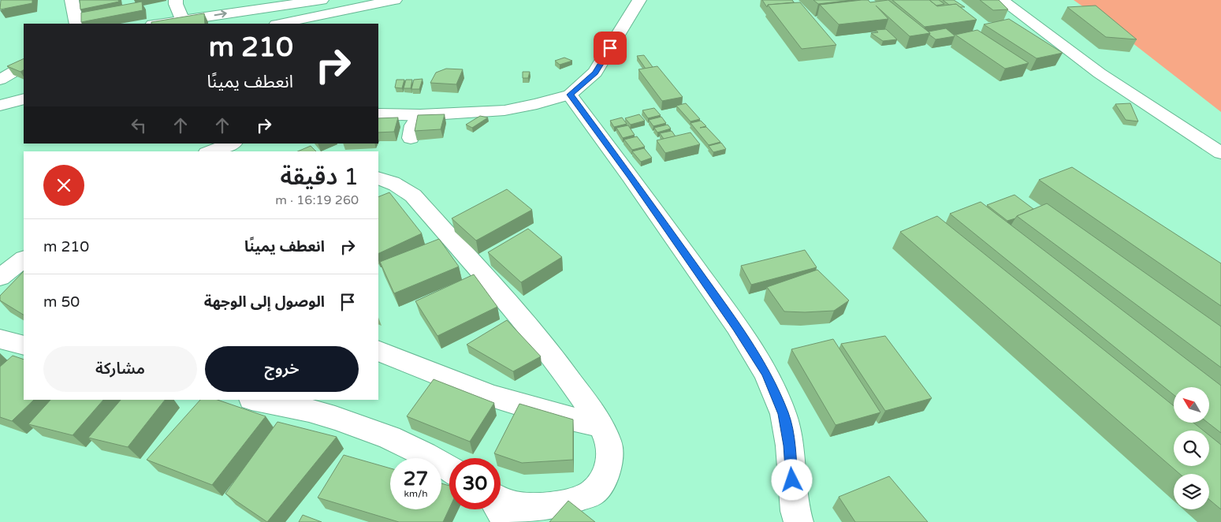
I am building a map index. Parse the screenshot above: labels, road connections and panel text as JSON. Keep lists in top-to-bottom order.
{
  "north": "top left",
  "page": {
    "turn": ["210 m", "انعطف يمينًا"],
    "heading": ["1 دقيقة", "260 m · 16:19"],
    "list": [
      {
        "name": "انعطف يمينًا",
        "value": "210 m"
      },
      {
        "name": "الوصول إلى الوجهة",
        "value": "50 m"
      }
    ],
    "buttons": ["خروج", "مشاركة"],
    "speed": "27 km/h",
    "limit": "30"
  }
}
